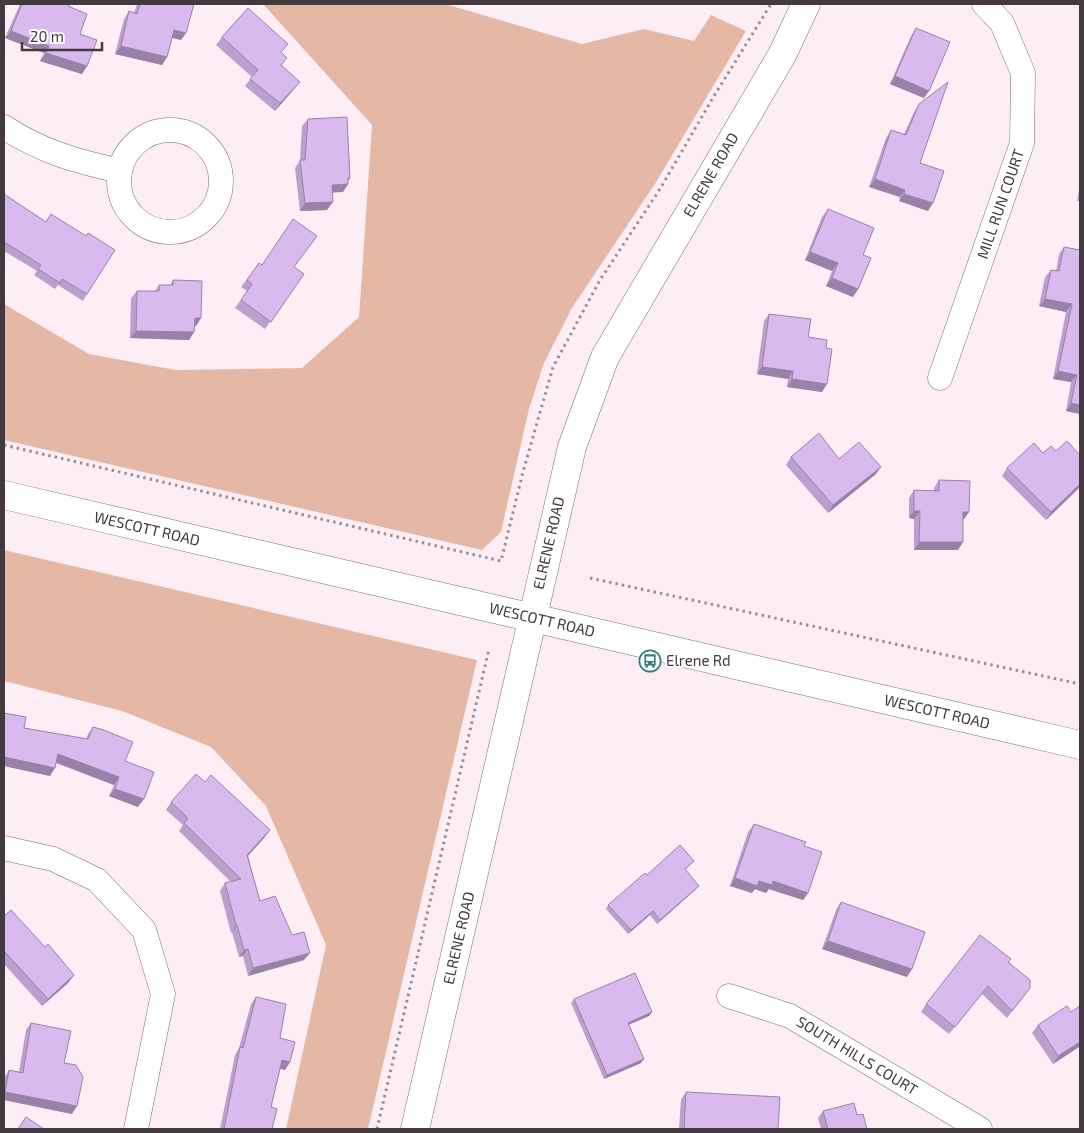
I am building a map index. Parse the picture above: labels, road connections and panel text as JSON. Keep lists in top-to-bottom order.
{
  "streets": {
    "street": [
      "ELRENE ROAD",
      "MILL RUN COURT",
      "WESCOTT ROAD",
      "SOUTH HILLS COURT"
    ]
  },
  "crossings": [
    ["ELRENE ROAD", "WESCOTT ROAD"]
  ],
  "places": {
    "bus stop": ["Elrene Rd"]
  },
  "scale_bar": "20 m"
}
